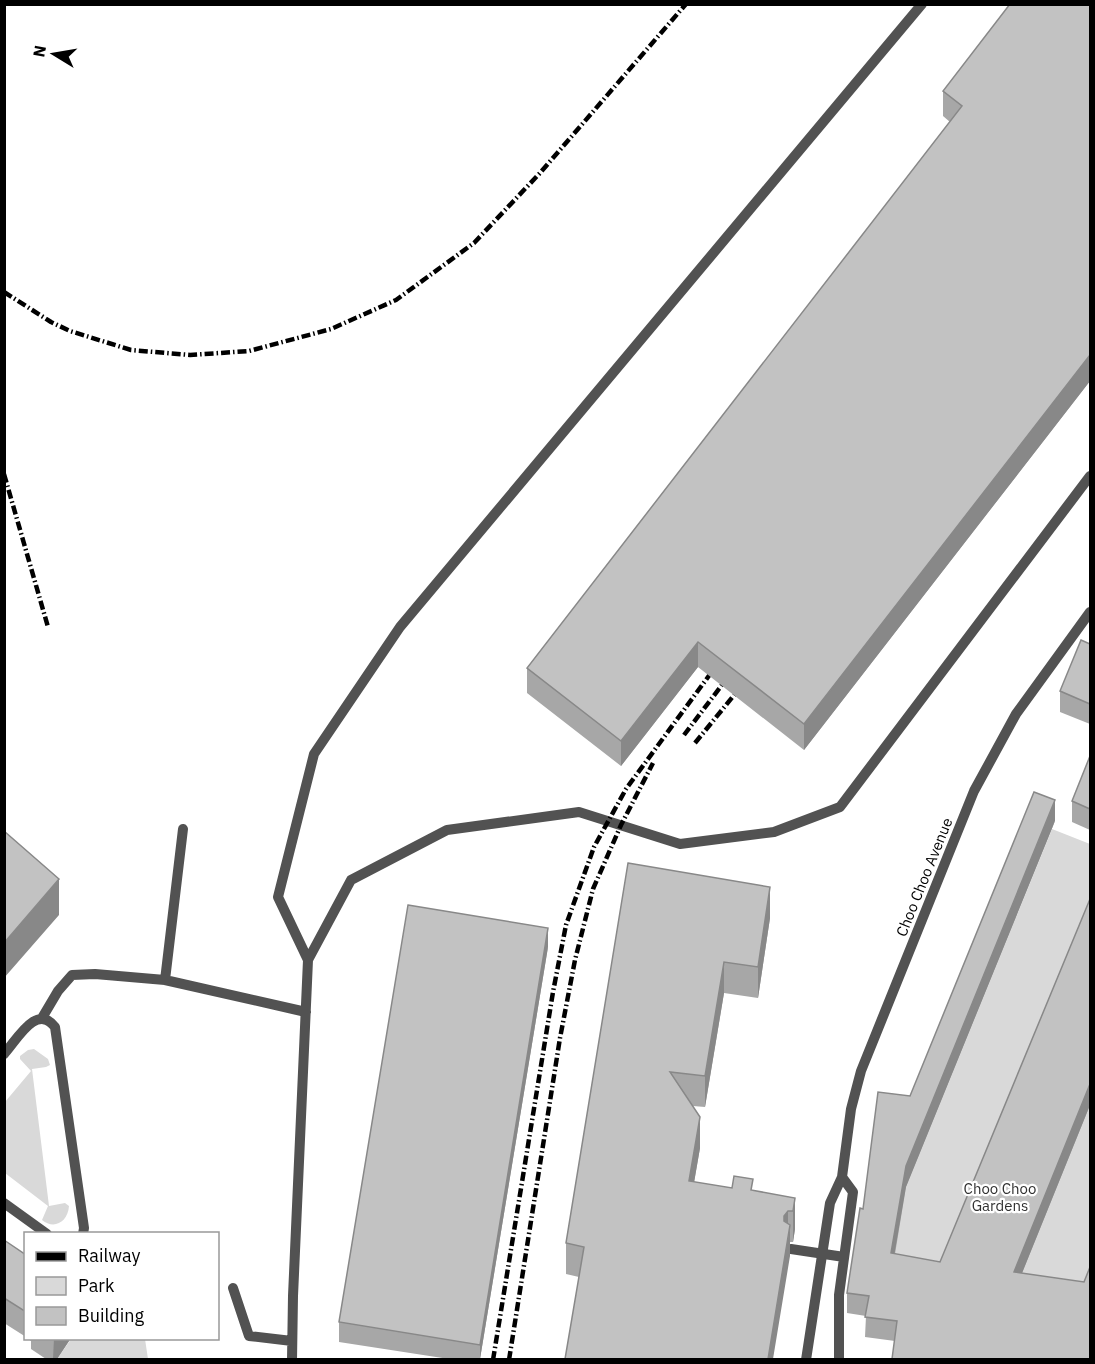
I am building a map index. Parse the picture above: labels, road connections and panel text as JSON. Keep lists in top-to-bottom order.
{
  "streets": {
    "lane": ["Choo Choo Avenue"]
  },
  "parks": ["Choo Choo Gardens"],
  "legend": ["Railway", "Park", "Building"],
  "north": "left"
}
